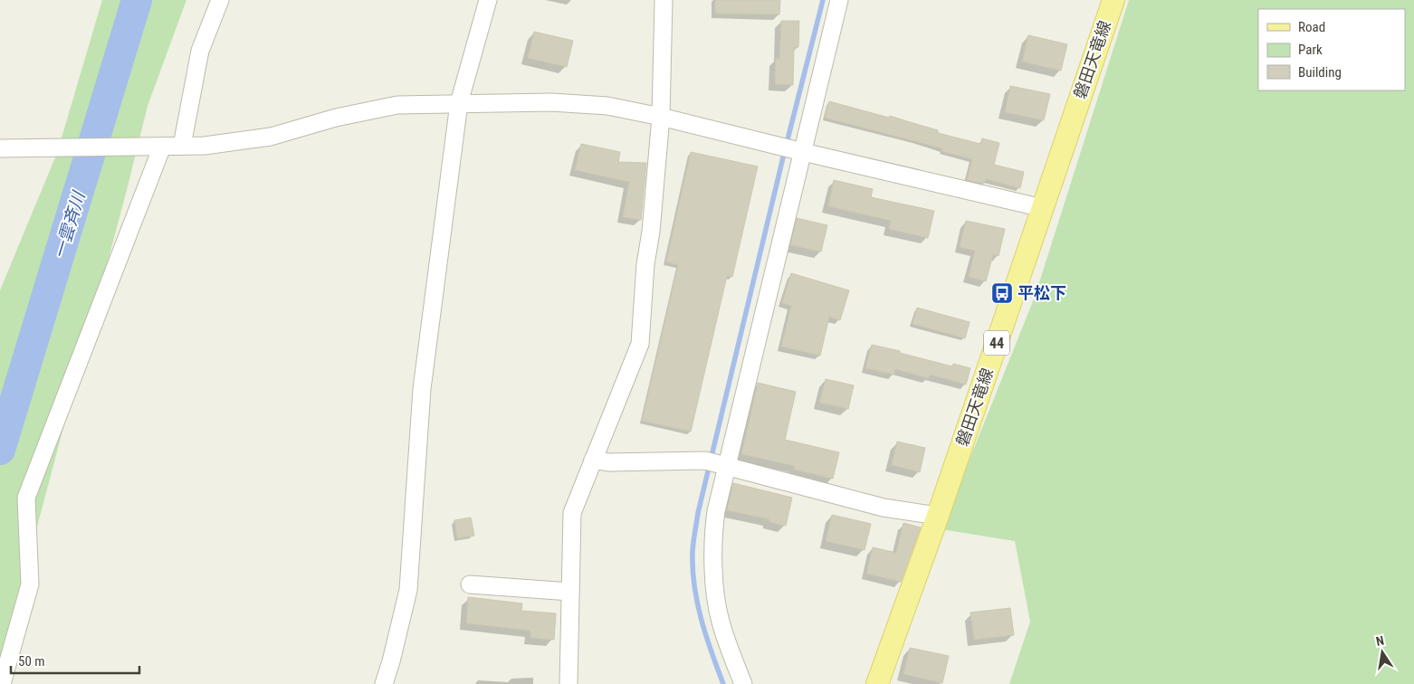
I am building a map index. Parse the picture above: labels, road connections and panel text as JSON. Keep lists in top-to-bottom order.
{
  "streets": {
    "main road": ["磐田天竜線", "44"]
  },
  "water": ["一雲斉川"],
  "places": {
    "bus stop": ["平松下"]
  },
  "legend": ["Road", "Park", "Building"],
  "scale_bar": "50 m",
  "north": "top"
}
